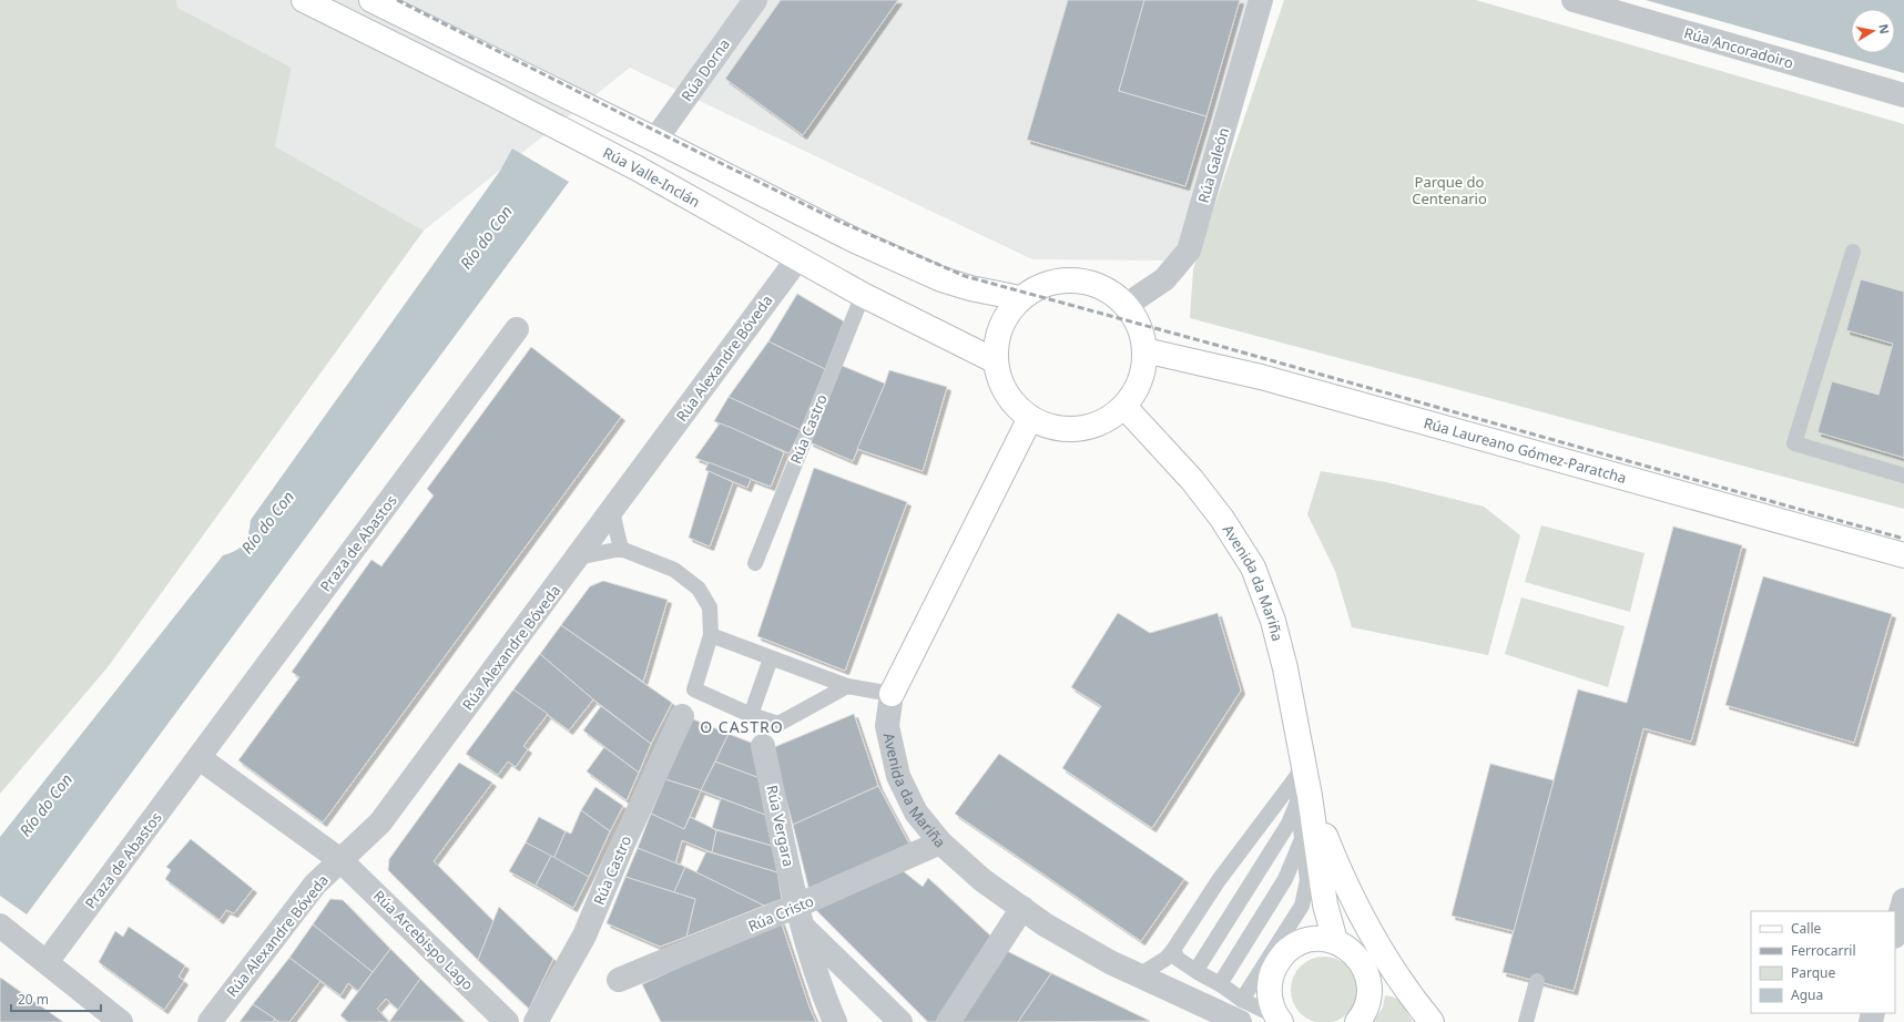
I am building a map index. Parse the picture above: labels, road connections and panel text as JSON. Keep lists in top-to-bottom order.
{
  "streets": {
    "main road": ["Rúa Valle-Inclán", "Rúa Laureano Gómez-Paratcha", "Avenida da Mariña"],
    "street": [
      "Rúa Ancoradoiro",
      "Rúa Dorna",
      "Rúa Galeón",
      "Rúa Alexandre Bóveda",
      "Rúa Castro",
      "Praza de Abastos",
      "Rúa Vergara",
      "Rúa Cristo",
      "Rúa Arcebispo Lago"
    ]
  },
  "crossings": [
    ["Rúa Galeón", "Rúa Valle-Inclán"],
    ["Rúa Galeón", "Rúa Laureano Gómez-Paratcha"],
    ["Rúa Galeón", "Avenida da Mariña"],
    ["Rúa Valle-Inclán", "Rúa Alexandre Bóveda"],
    ["Rúa Valle-Inclán", "Rúa Castro"],
    ["Rúa Valle-Inclán", "Rúa Laureano Gómez-Paratcha"],
    ["Rúa Valle-Inclán", "Avenida da Mariña"],
    ["Rúa Alexandre Bóveda", "Rúa Arcebispo Lago"],
    ["Rúa Laureano Gómez-Paratcha", "Avenida da Mariña"],
    ["Avenida da Mariña", "Rúa Cristo"],
    ["Rúa Vergara", "Rúa Cristo"]
  ],
  "districts": ["O CASTRO"],
  "water": ["Río do Con"],
  "parks": ["Parque do Centenario"],
  "legend": [
    "Calle",
    "Ferrocarril",
    "Parque",
    "Agua"
  ],
  "scale_bar": "20 m",
  "north": "right"
}
